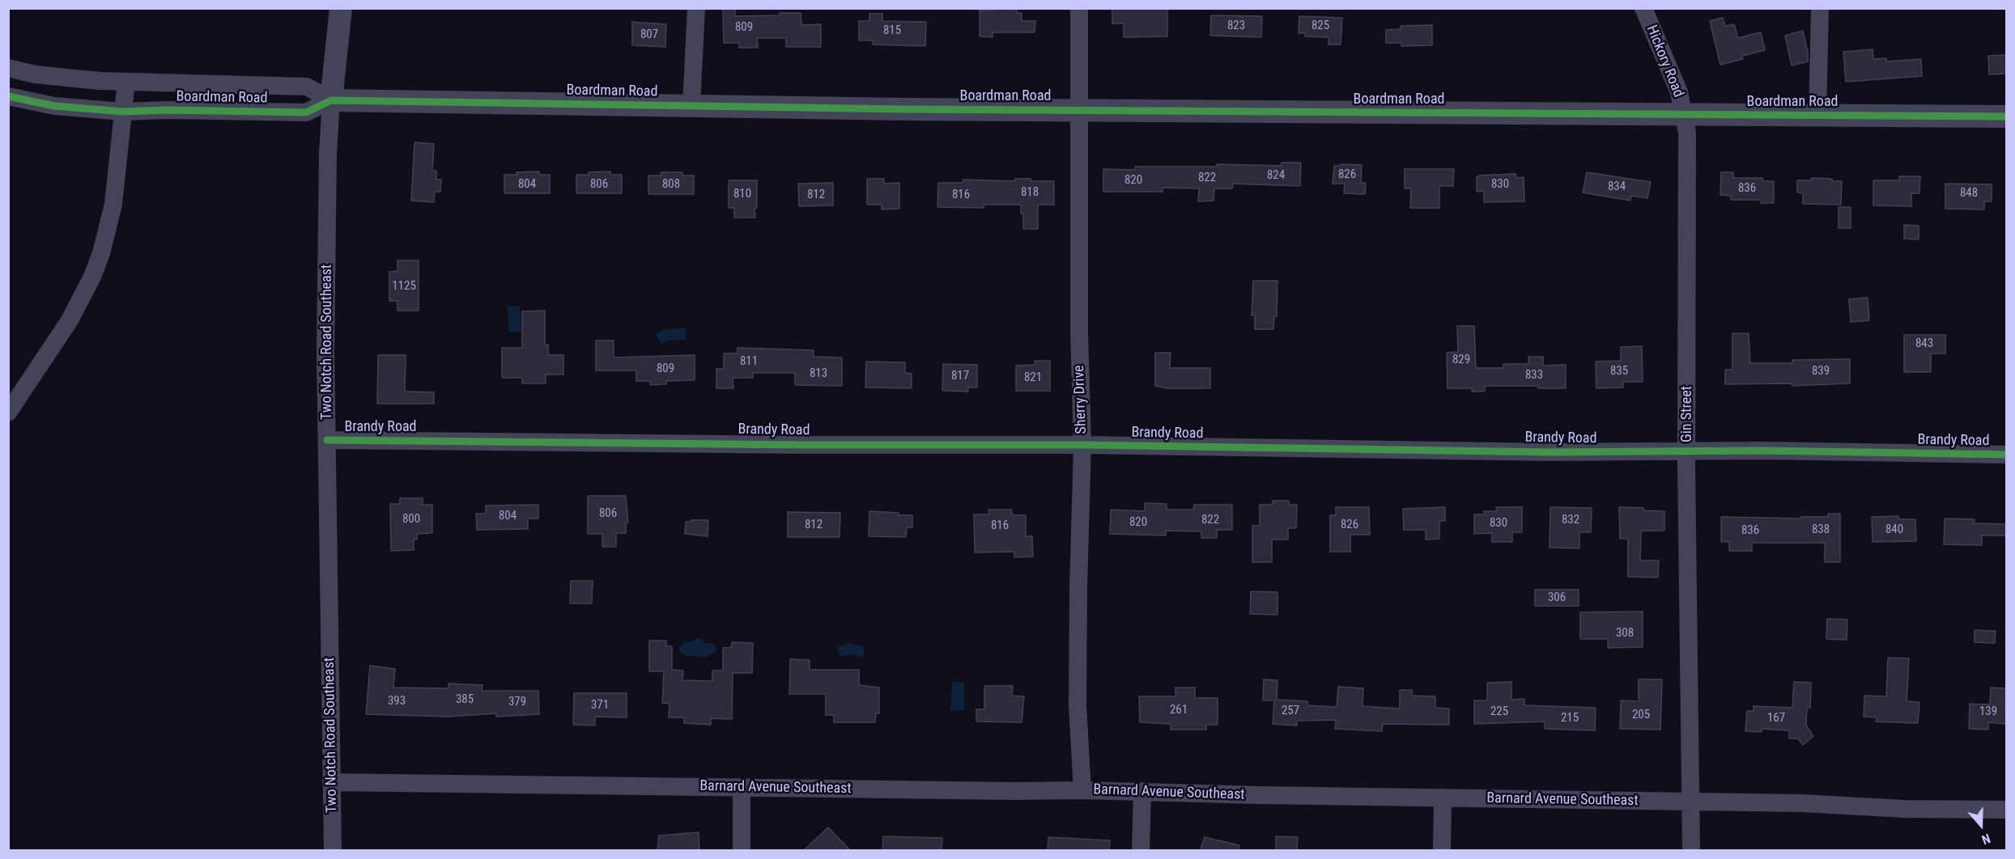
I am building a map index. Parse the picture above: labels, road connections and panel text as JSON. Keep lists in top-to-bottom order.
{
  "streets": {
    "street": [
      "Hickory Road",
      "Boardman Road",
      "Two Notch Road Southeast",
      "Sherry Drive",
      "Gin Street",
      "Brandy Road",
      "Barnard Avenue Southeast"
    ]
  },
  "crossings": [
    ["Hickory Road", "Boardman Road"],
    ["Hickory Road", "Gin Street"],
    ["Boardman Road", "Two Notch Road Southeast"],
    ["Boardman Road", "Sherry Drive"],
    ["Boardman Road", "Gin Street"],
    ["Two Notch Road Southeast", "Brandy Road"],
    ["Two Notch Road Southeast", "Barnard Avenue Southeast"],
    ["Sherry Drive", "Brandy Road"],
    ["Sherry Drive", "Barnard Avenue Southeast"],
    ["Gin Street", "Brandy Road"],
    ["Gin Street", "Barnard Avenue Southeast"]
  ],
  "house_numbers": [
    "823",
    "825",
    "809",
    "815",
    "807",
    "826",
    "824",
    "822",
    "820",
    "804",
    "806",
    "808",
    "830",
    "834",
    "836",
    "818",
    "848",
    "810",
    "812",
    "816",
    "1125",
    "843",
    "829",
    "811",
    "809",
    "835",
    "839",
    "813",
    "833",
    "817",
    "821",
    "806",
    "804",
    "800",
    "822",
    "832",
    "820",
    "830",
    "812",
    "826",
    "816",
    "838",
    "840",
    "836",
    "306",
    "308",
    "385",
    "393",
    "379",
    "371",
    "261",
    "257",
    "225",
    "139",
    "205",
    "215",
    "167"
  ],
  "north": "bottom"
}
